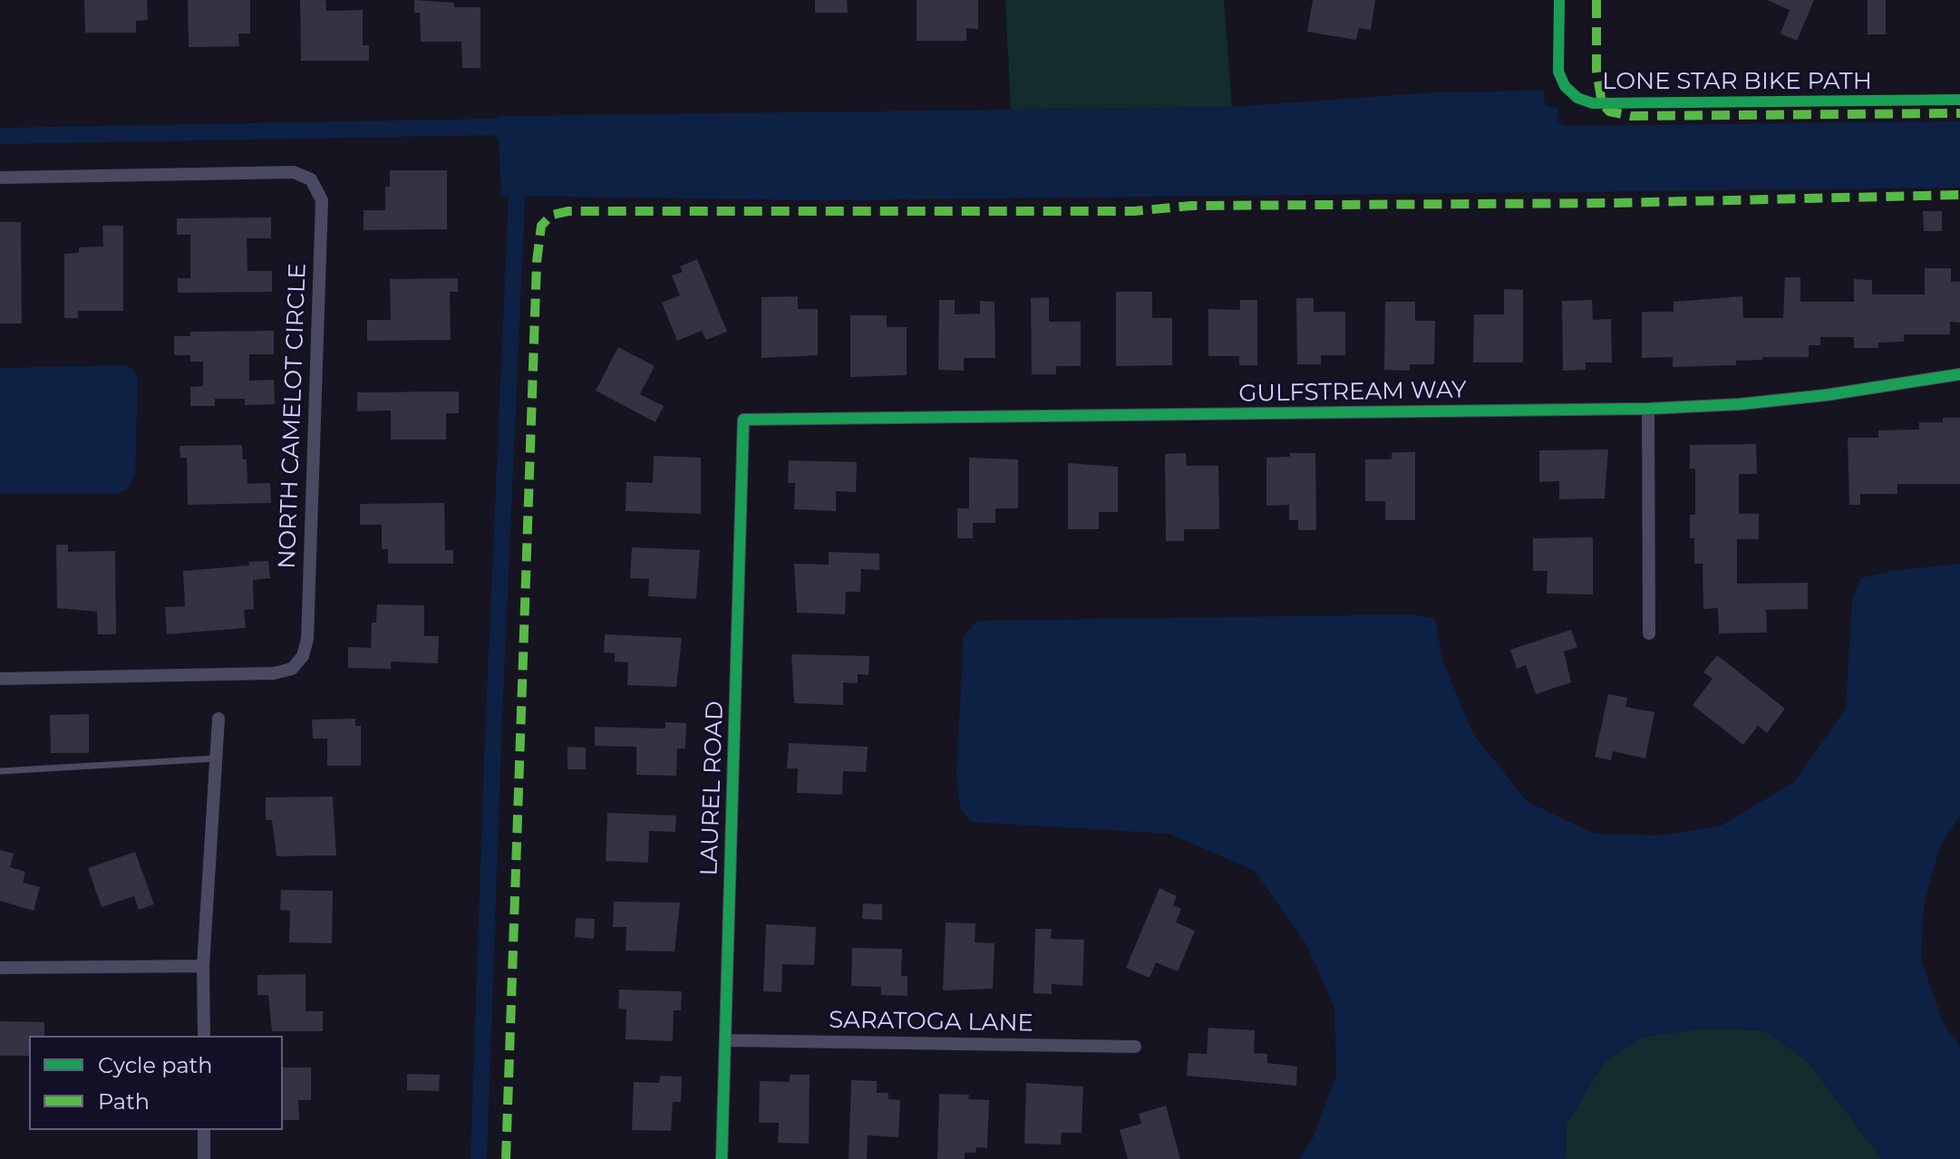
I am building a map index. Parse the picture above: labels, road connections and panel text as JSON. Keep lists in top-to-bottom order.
{
  "streets": {
    "street": [
      "GULFSTREAM WAY",
      "NORTH CAMELOT CIRCLE",
      "LAUREL ROAD",
      "SARATOGA LANE"
    ],
    "cycle path": ["LONE STAR BIKE PATH"]
  },
  "crossings": [
    ["GULFSTREAM WAY", "LAUREL ROAD"],
    ["LAUREL ROAD", "SARATOGA LANE"]
  ],
  "legend": ["Cycle path", "Path"]
}
